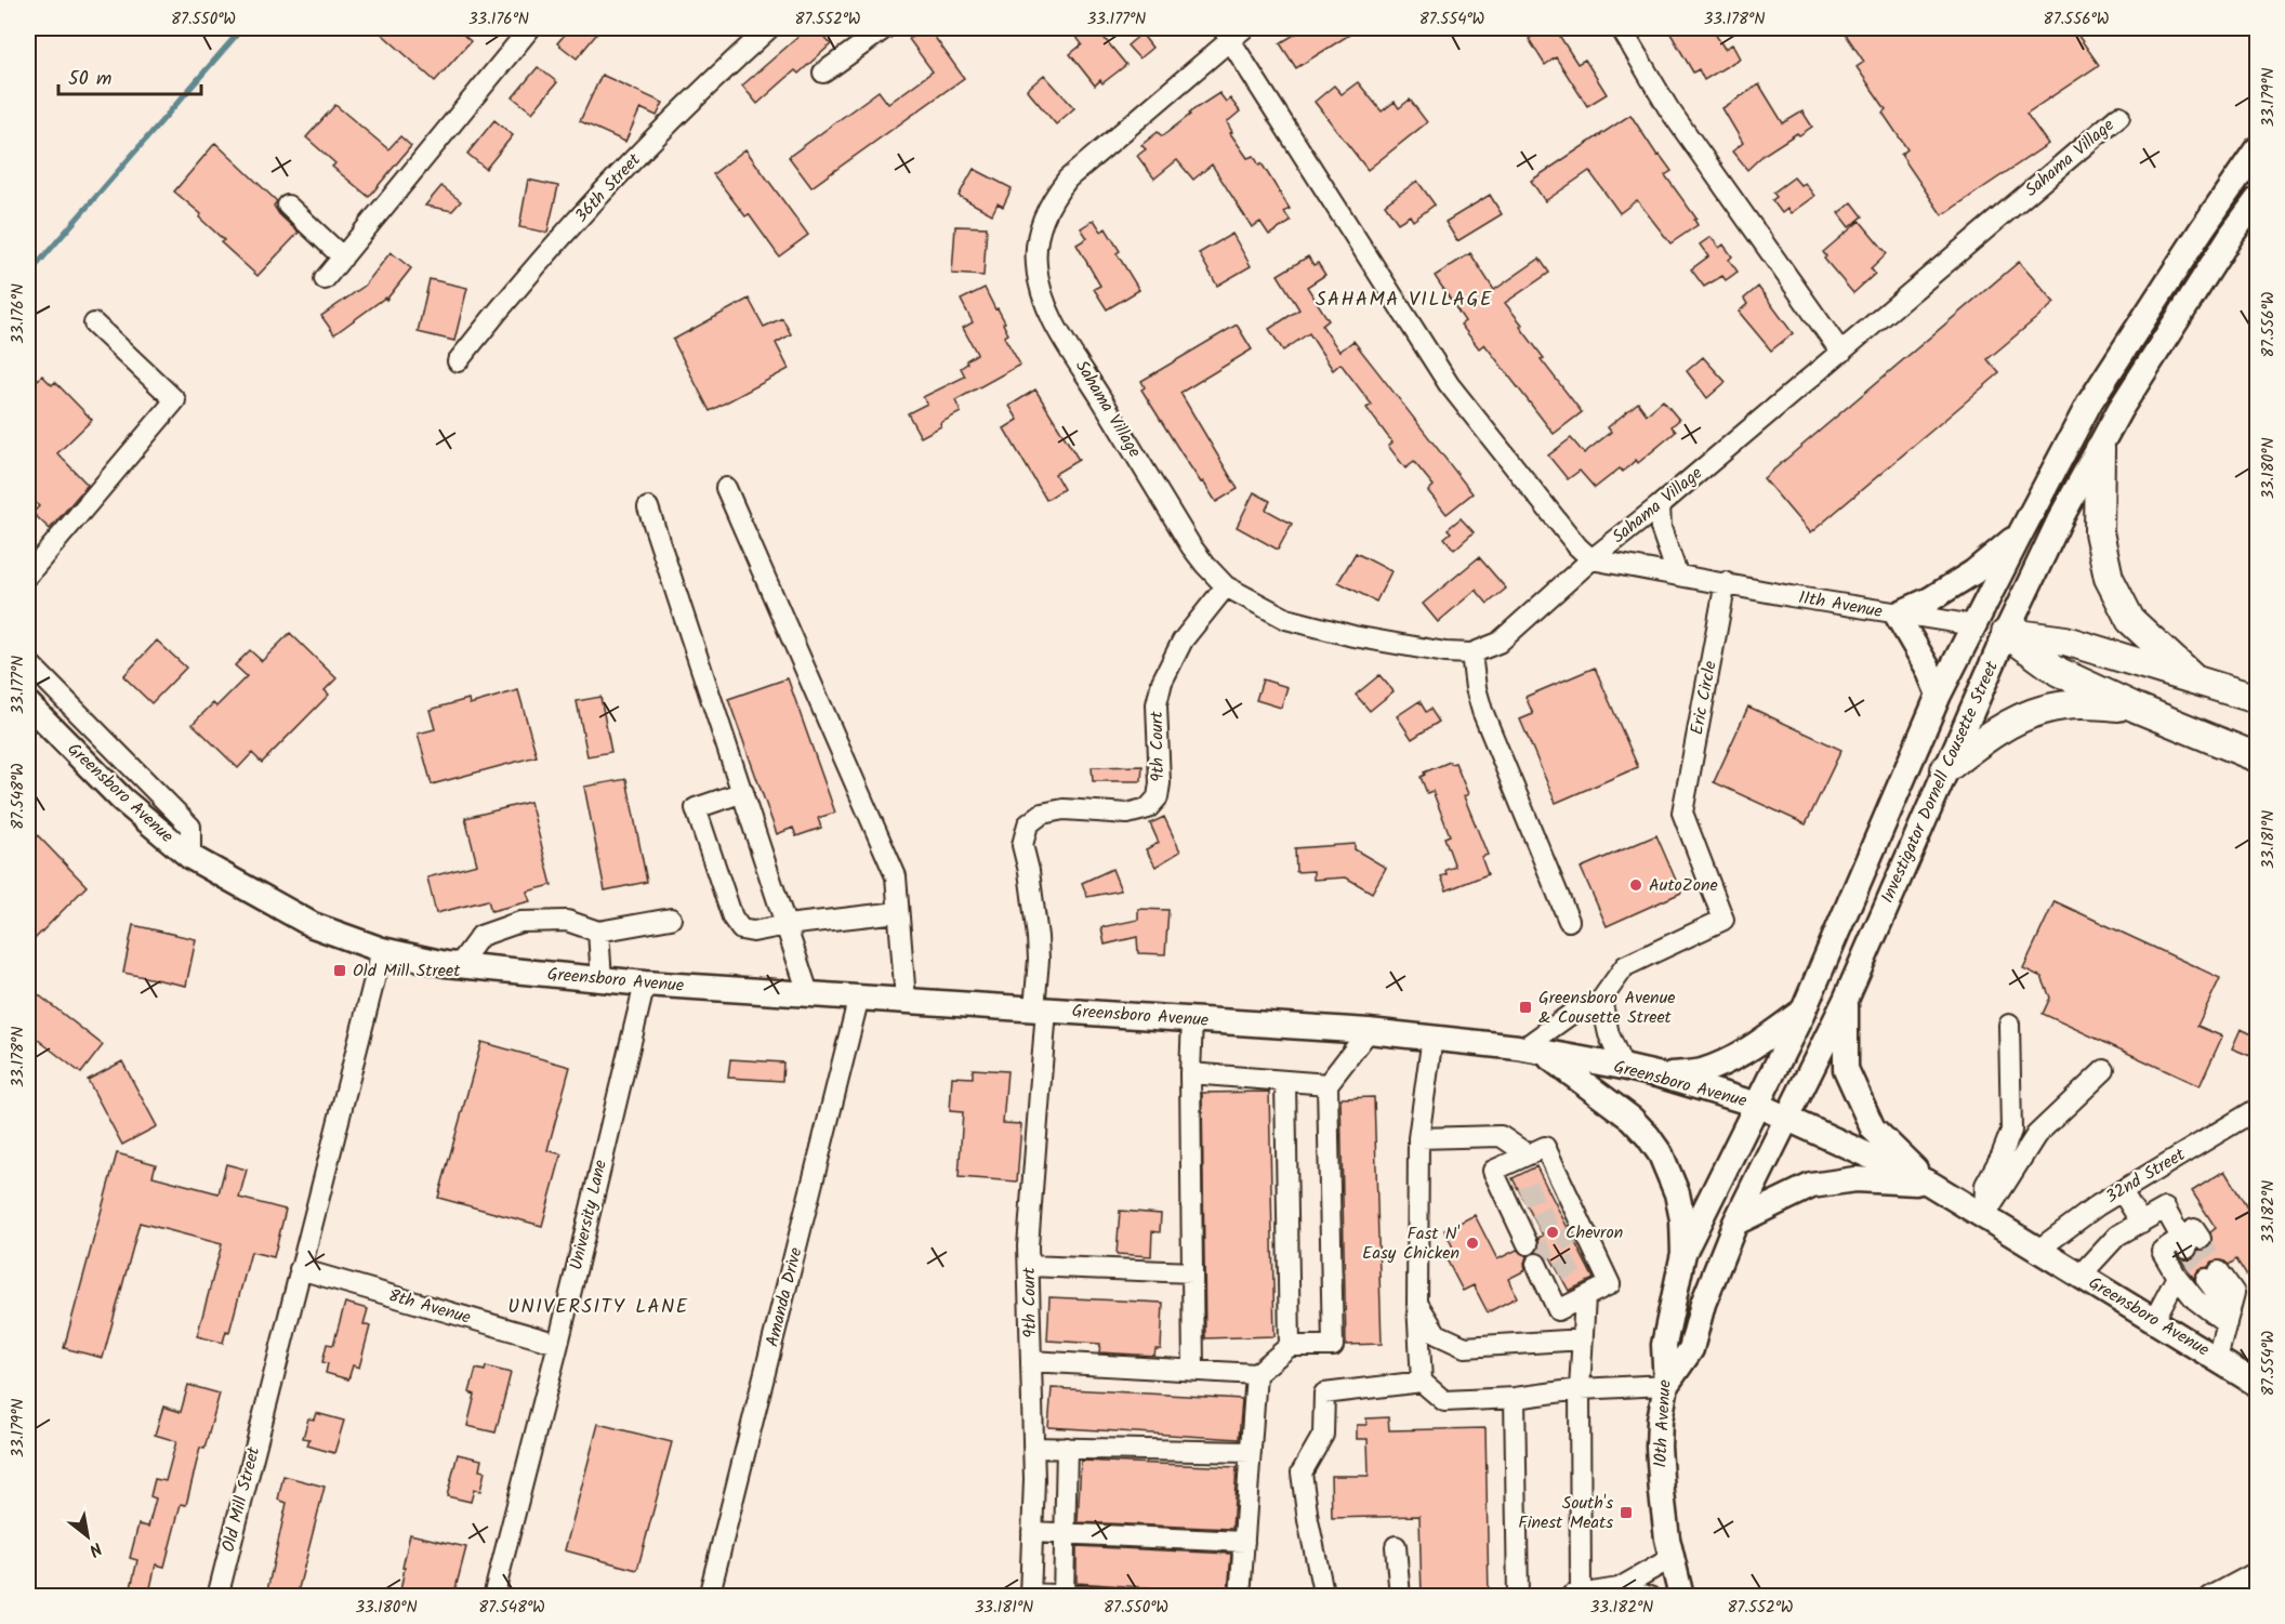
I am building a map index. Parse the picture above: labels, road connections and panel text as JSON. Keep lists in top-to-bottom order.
{
  "streets": {
    "main road": [
      "11th Avenue",
      "Investigator Dornell Cousette Street",
      "Greensboro Avenue",
      "10th Avenue"
    ],
    "street": [
      "Sahama Village",
      "36th Street",
      "Eric Circle",
      "9th Court",
      "32nd Street",
      "University Lane",
      "Amanda Drive",
      "8th Avenue",
      "Old Mill Street"
    ]
  },
  "crossings": [
    ["Sahama Village", "11th Avenue"],
    ["Sahama Village", "9th Court"],
    ["11th Avenue", "Eric Circle"],
    ["11th Avenue", "Investigator Dornell Cousette Street"],
    ["9th Court", "Greensboro Avenue"],
    ["Investigator Dornell Cousette Street", "Greensboro Avenue"],
    ["Investigator Dornell Cousette Street", "10th Avenue"],
    ["Greensboro Avenue", "32nd Street"],
    ["Greensboro Avenue", "University Lane"],
    ["Greensboro Avenue", "Amanda Drive"],
    ["Greensboro Avenue", "Old Mill Street"],
    ["University Lane", "8th Avenue"],
    ["8th Avenue", "Old Mill Street"]
  ],
  "districts": ["SAHAMA VILLAGE", "UNIVERSITY LANE"],
  "places": {
    "other": ["AutoZone", "Chevron", "Fast N' Easy Chicken"],
    "transit": ["Old Mill Street", "Greensboro Avenue & Cousette Street", "South's Finest Meats"]
  },
  "scale_bar": "50 m",
  "north": "bottom right",
  "coordinates": [
    "87.550°W",
    "33.176°N",
    "87.552°W",
    "33.177°N",
    "87.554°W",
    "33.178°N",
    "87.556°W",
    "33.179°N",
    "33.180°N",
    "87.548°W",
    "33.181°N",
    "33.182°N"
  ]
}
